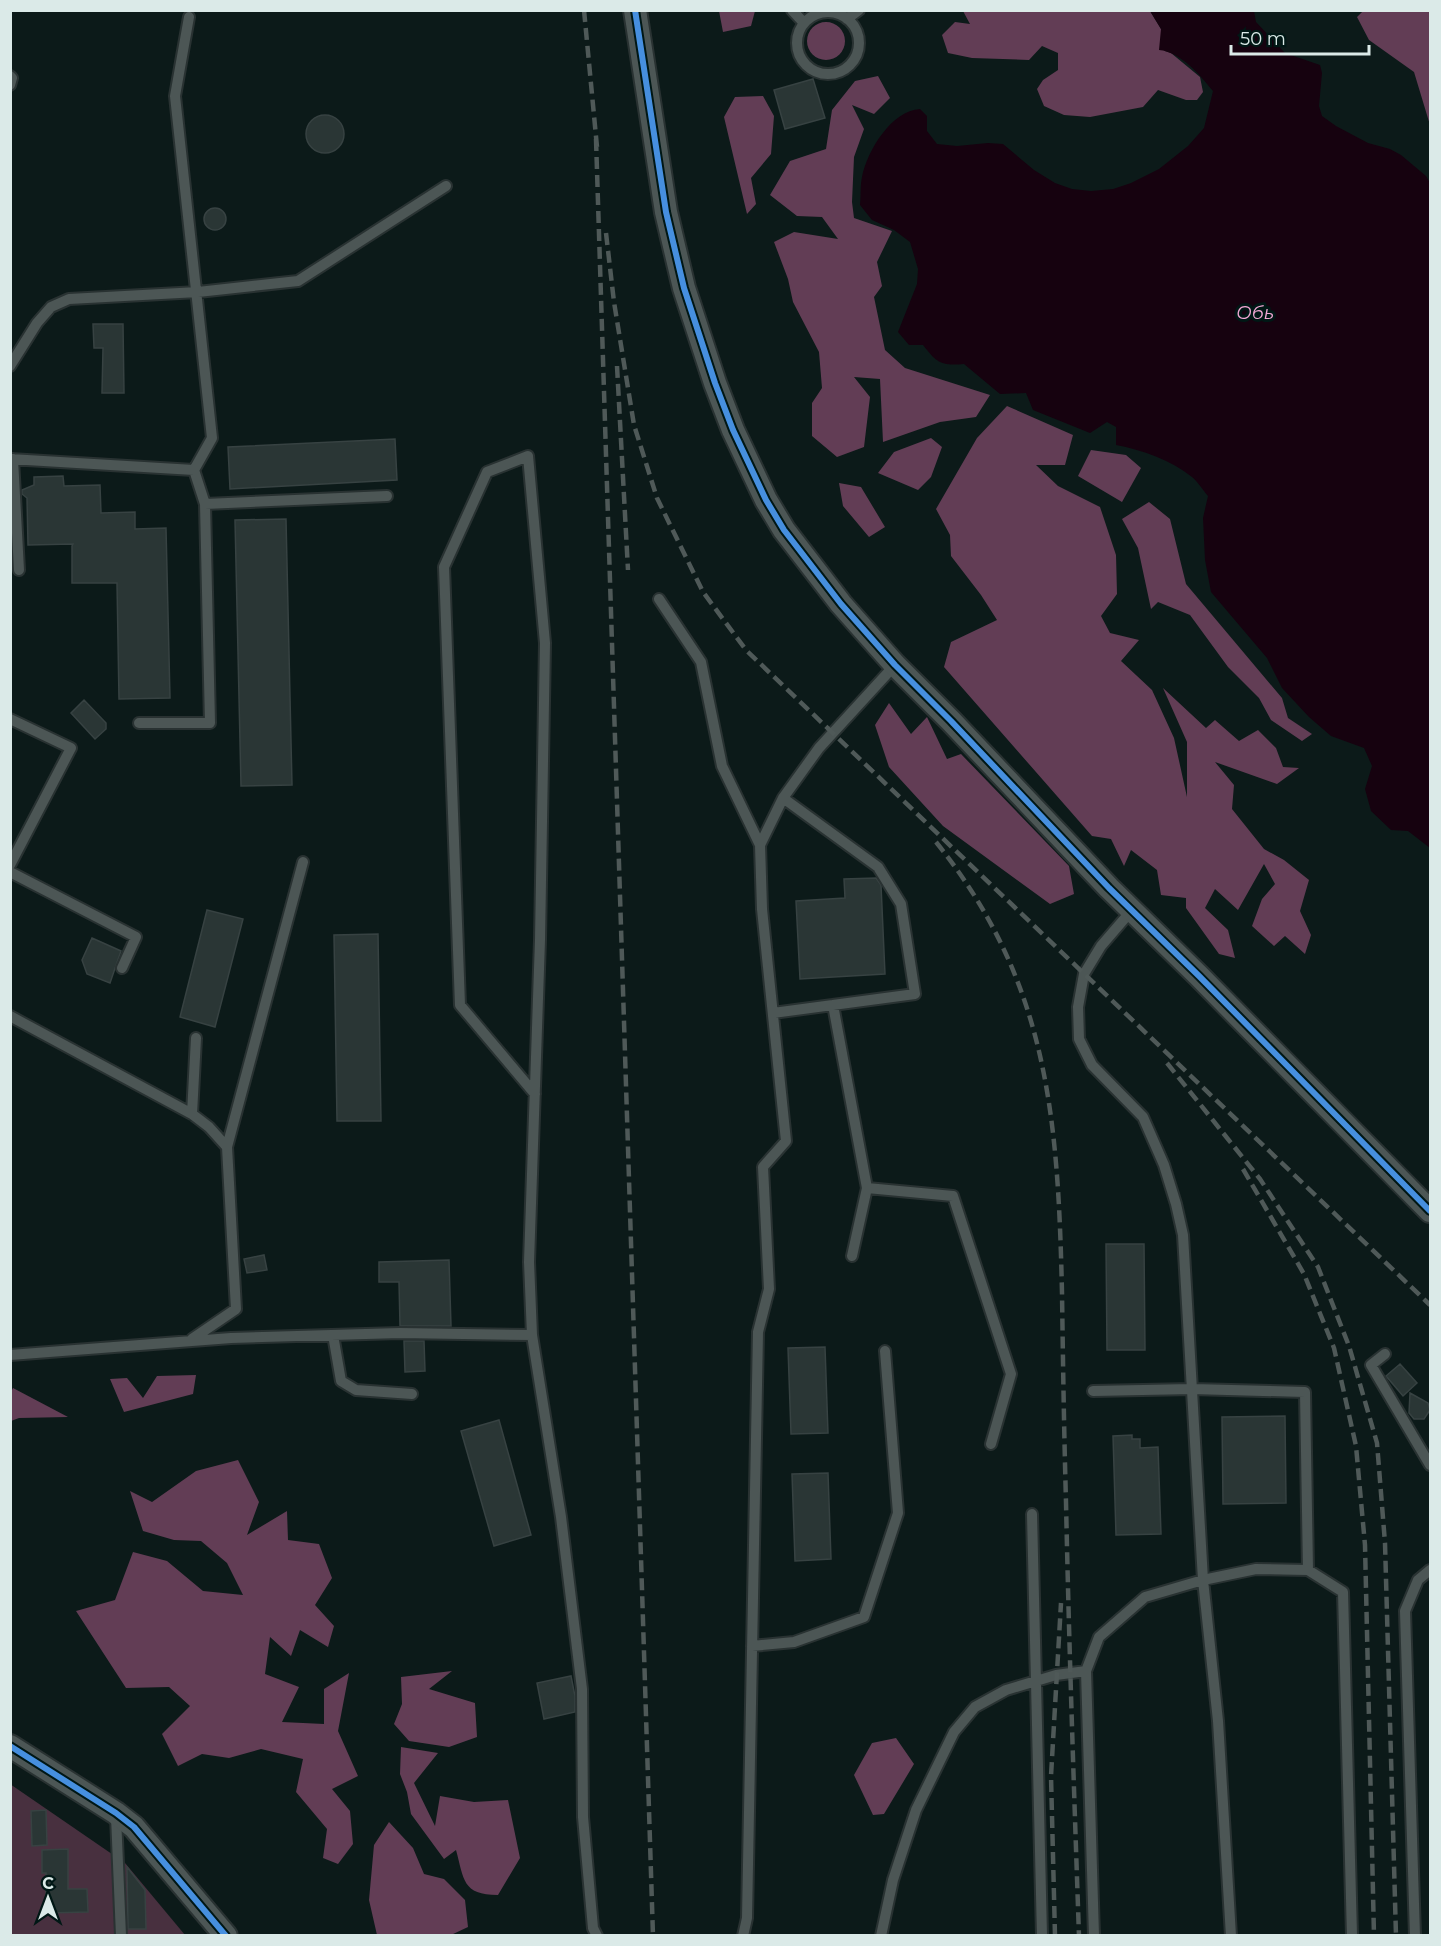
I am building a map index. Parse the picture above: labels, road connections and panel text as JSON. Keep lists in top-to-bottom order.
{
  "water": ["Обь"],
  "scale_bar": "50 m",
  "north": "top"
}
